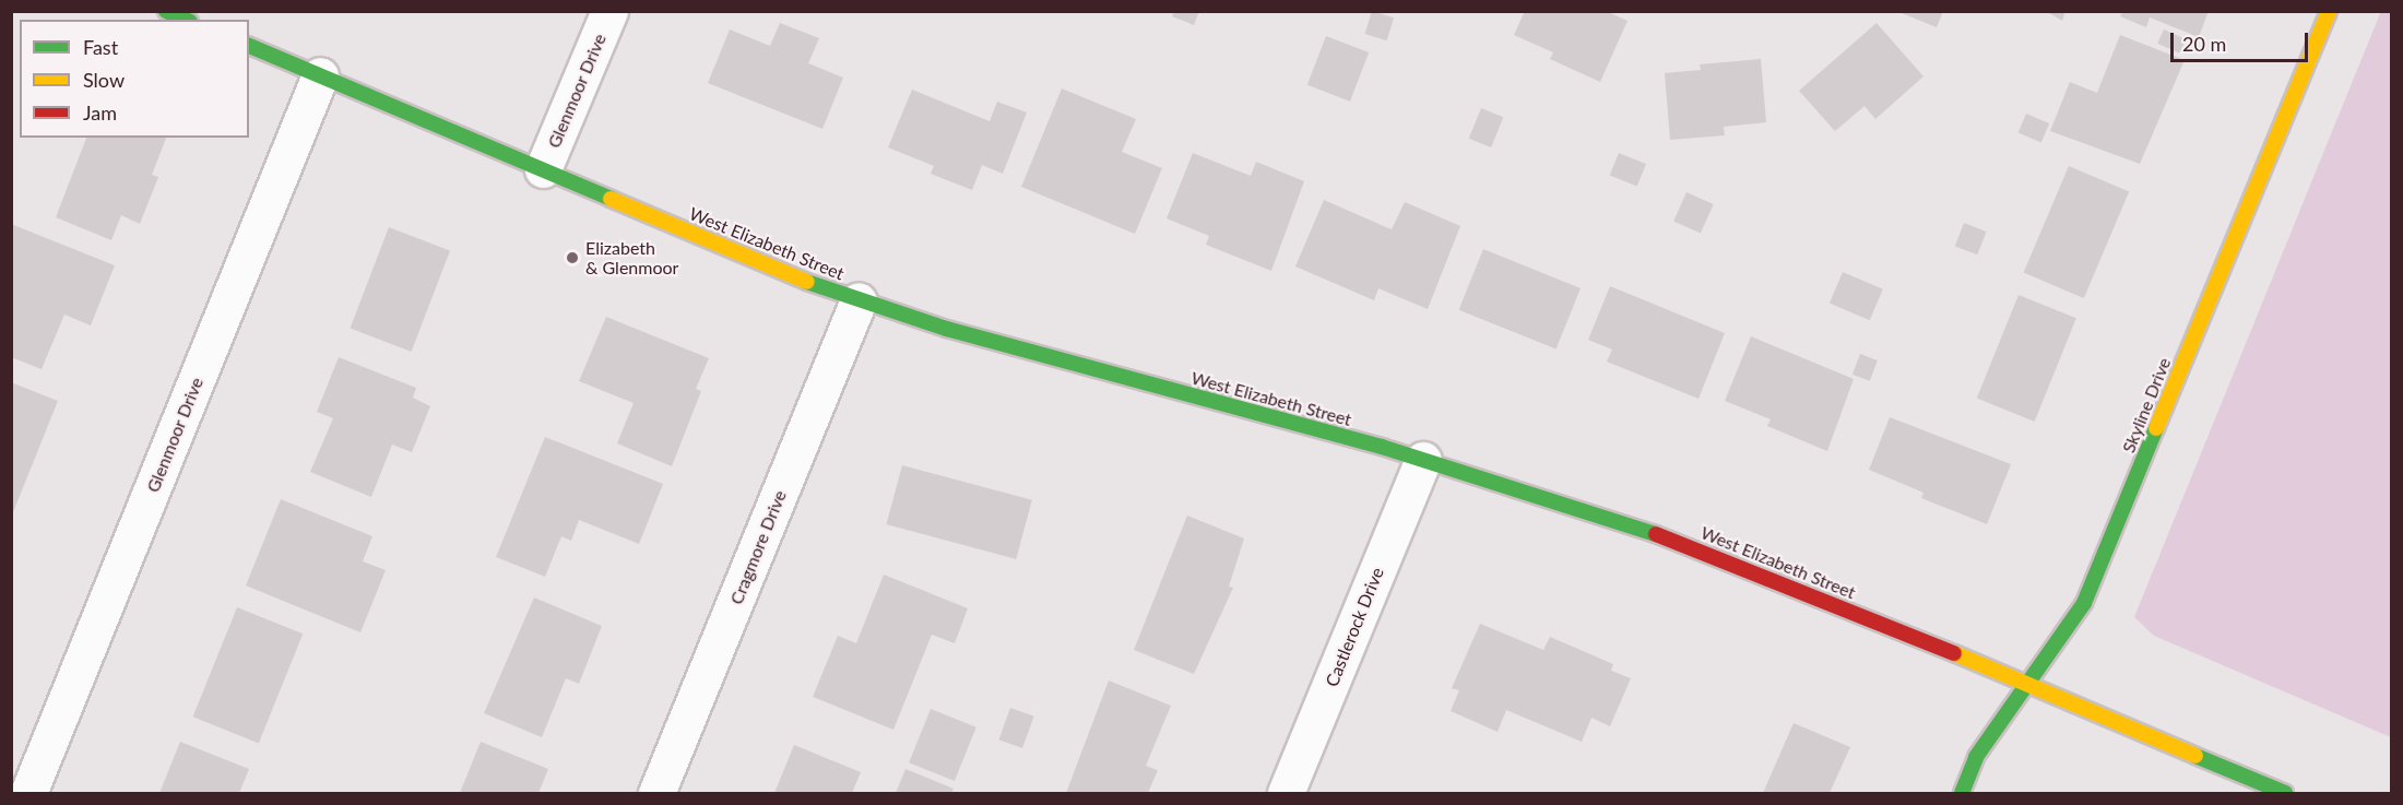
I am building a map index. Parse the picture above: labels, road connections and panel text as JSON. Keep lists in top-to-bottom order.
{
  "streets": {
    "main road": ["West Elizabeth Street", "Skyline Drive"],
    "street": ["Glenmoor Drive", "Cragmore Drive", "Castlerock Drive"]
  },
  "crossings": [
    ["Glenmoor Drive", "West Elizabeth Street"],
    ["West Elizabeth Street", "Skyline Drive"],
    ["West Elizabeth Street", "Cragmore Drive"],
    ["West Elizabeth Street", "Castlerock Drive"]
  ],
  "places": ["Elizabeth & Glenmoor"],
  "legend": ["Fast", "Slow", "Jam"],
  "scale_bar": "20 m"
}
